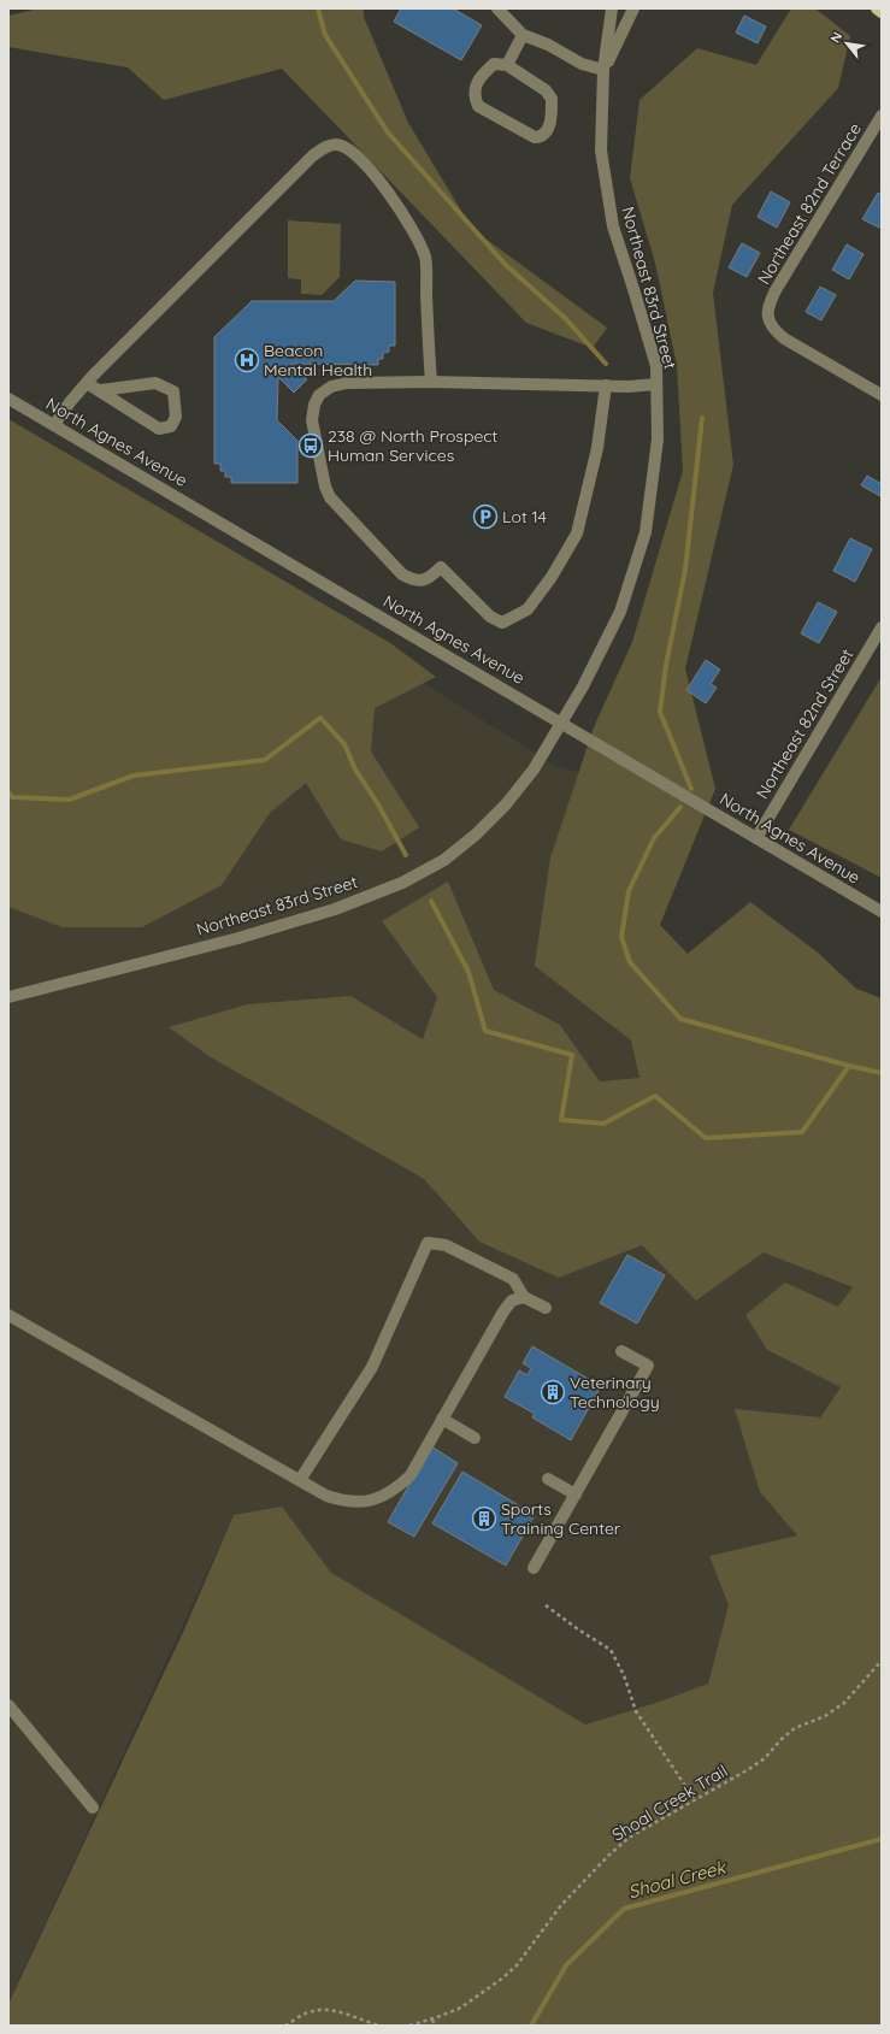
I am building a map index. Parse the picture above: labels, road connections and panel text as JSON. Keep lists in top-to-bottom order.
{
  "streets": {
    "street": [
      "Northeast 82nd Terrace",
      "Northeast 83rd Street",
      "North Agnes Avenue",
      "Northeast 82nd Street"
    ],
    "path": ["Shoal Creek Trail"]
  },
  "crossings": [
    ["Northeast 83rd Street", "North Agnes Avenue"],
    ["North Agnes Avenue", "Northeast 82nd Street"]
  ],
  "water": ["Shoal Creek"],
  "places": {
    "hospital": ["Beacon Mental Health"],
    "bus stop": ["238 @ North Prospect Human Services"],
    "parking": ["Lot 14"],
    "building": ["Veterinary Technology", "Sports Training Center"]
  },
  "north": "top left"
}
